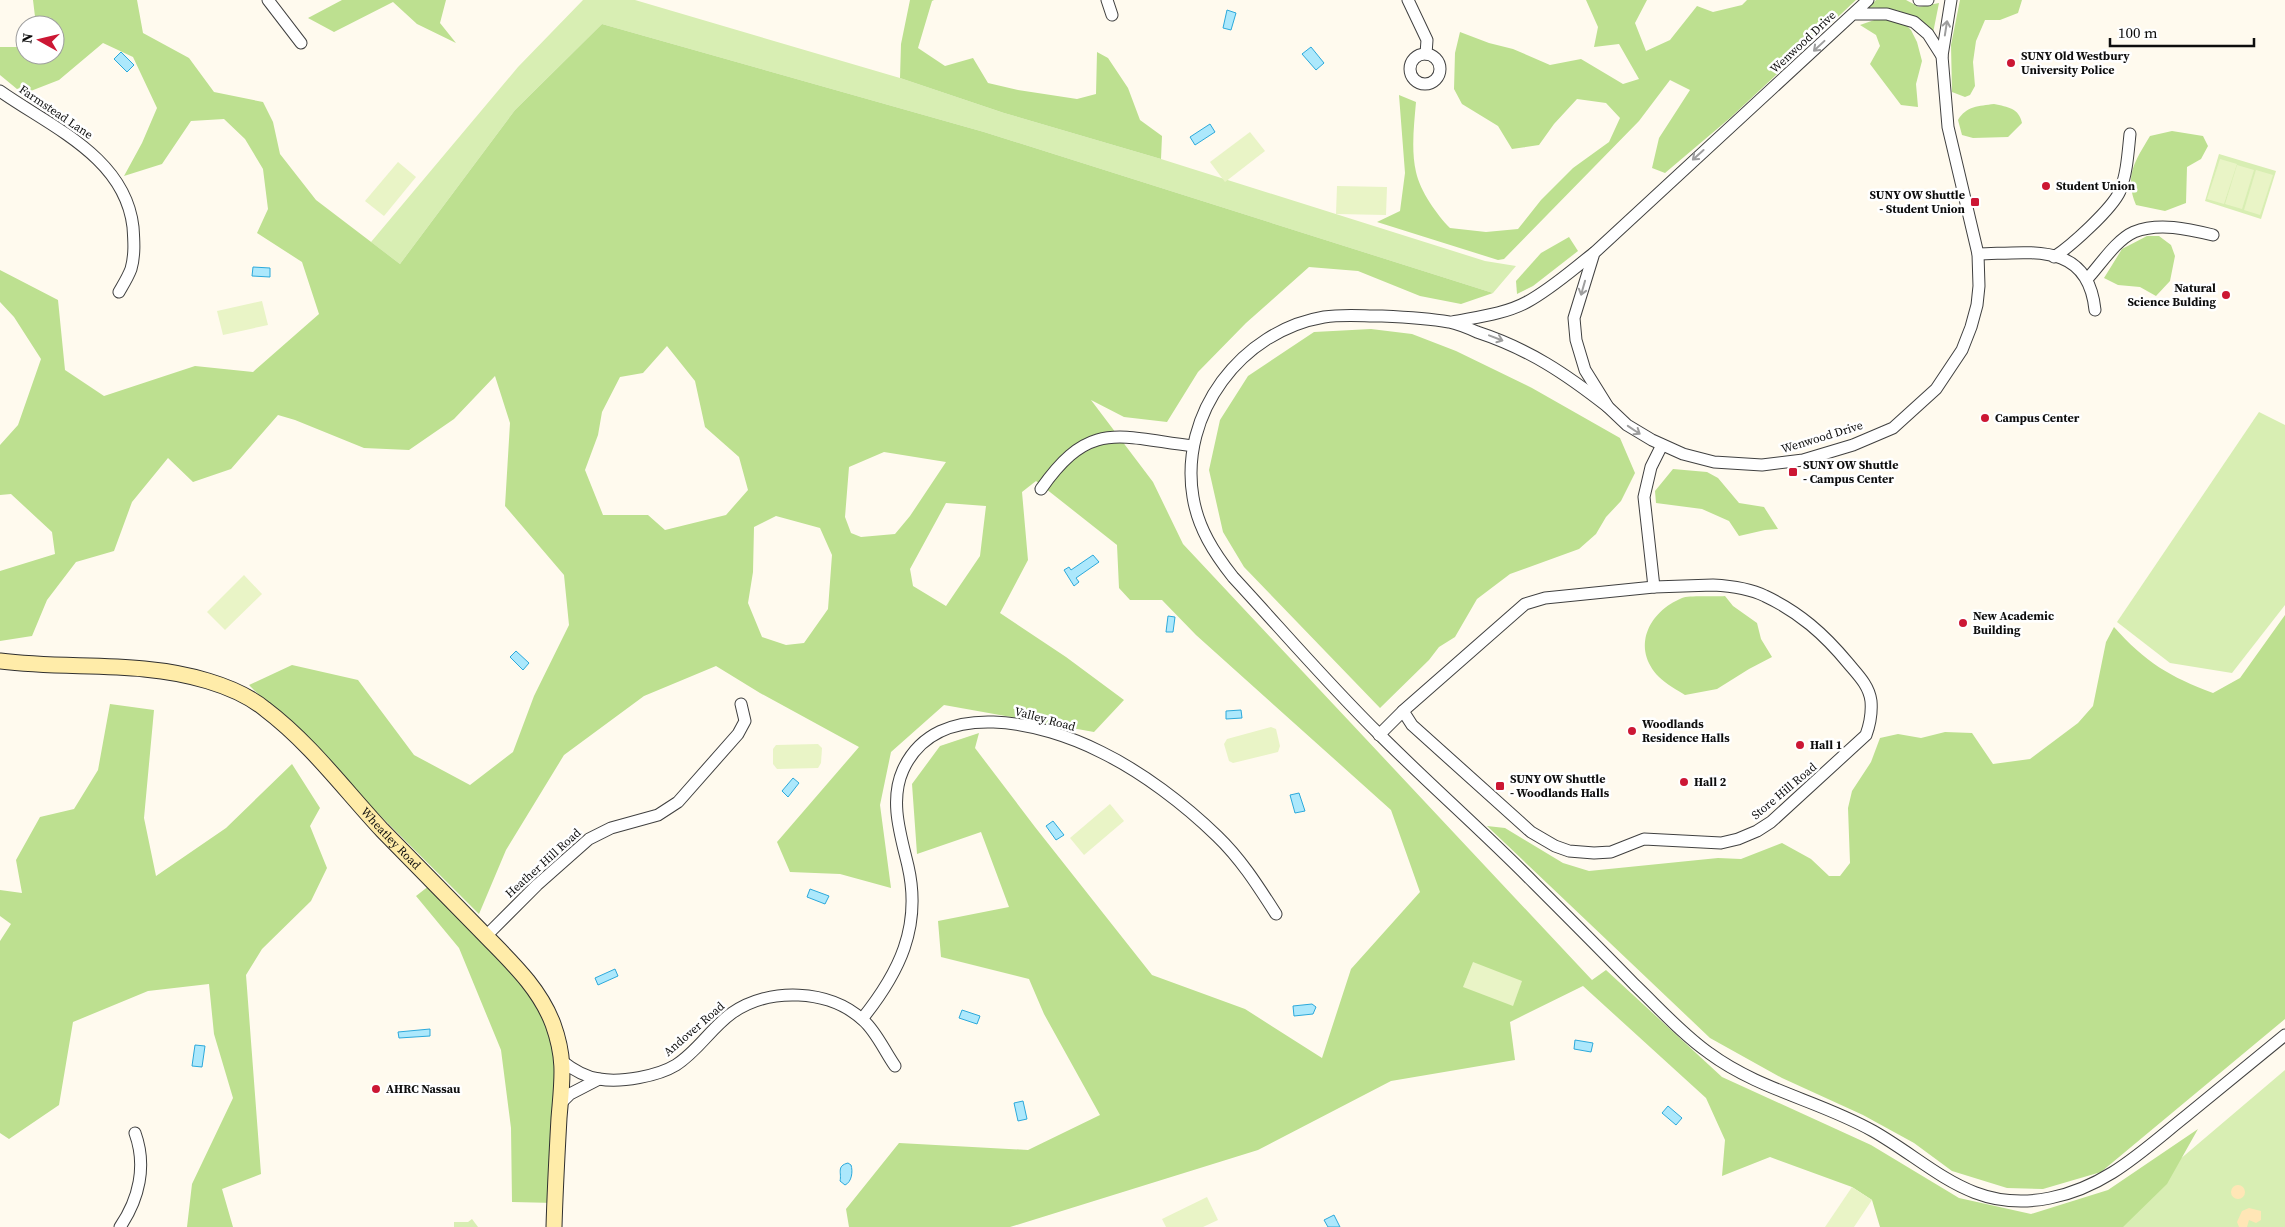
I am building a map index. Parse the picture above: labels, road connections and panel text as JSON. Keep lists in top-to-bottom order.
{
  "streets": {
    "main road": ["Wheatley Road"],
    "street": [
      "Wenwood Drive",
      "Farmstead Lane",
      "Valley Road",
      "Store Hill Road",
      "Heather Hill Road",
      "Andover Road"
    ]
  },
  "crossings": [
    ["Valley Road", "Andover Road"],
    ["Wheatley Road", "Heather Hill Road"],
    ["Wheatley Road", "Andover Road"]
  ],
  "places": {
    "other": [
      "SUNY Old Westbury University Police",
      "Student Union",
      "Natural Science Bulding",
      "Campus Center",
      "New Academic Building",
      "Woodlands Residence Halls",
      "Hall 1",
      "Hall 2",
      "AHRC Nassau"
    ],
    "transit": ["SUNY OW Shuttle - Student Union", "SUNY OW Shuttle - Campus Center", "SUNY OW Shuttle - Woodlands Halls"]
  },
  "scale_bar": "100 m",
  "north": "left"
}
